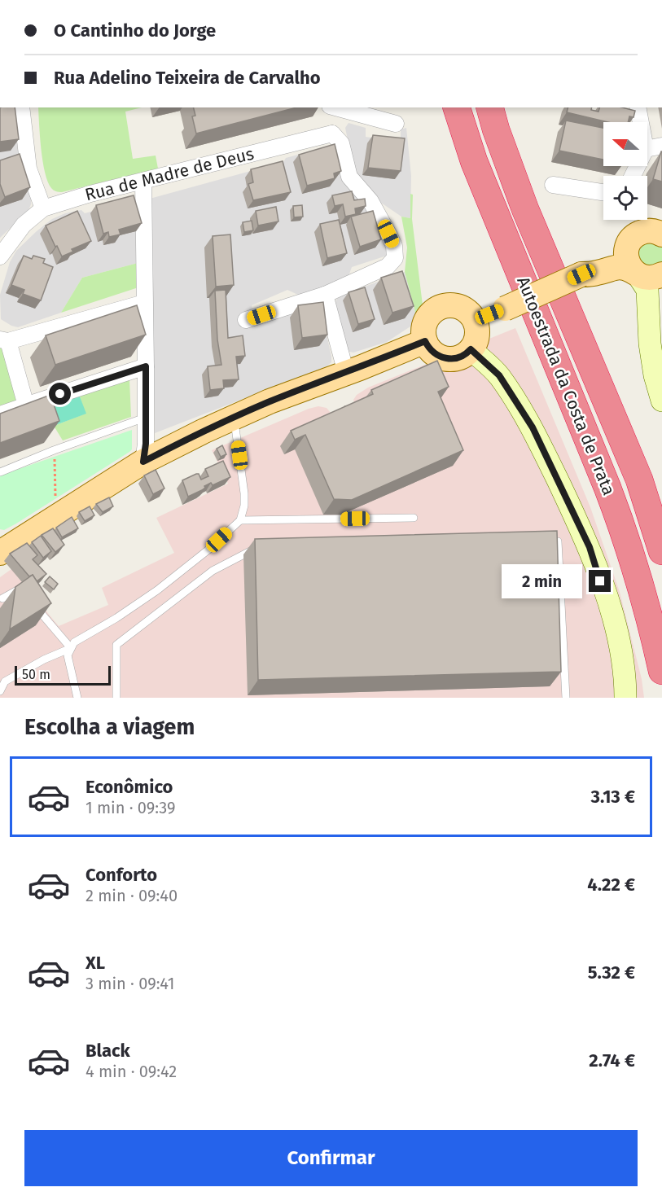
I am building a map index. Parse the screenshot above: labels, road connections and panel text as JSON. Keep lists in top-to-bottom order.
{
  "streets": {
    "highway": ["Autoestrada da Costa de Prata"],
    "street": ["Rua de Madre de Deus"]
  },
  "scale_bar": "50 m",
  "north": "left",
  "page": {
    "banner": ["O Cantinho do Jorge", "Rua Adelino Teixeira de Carvalho"],
    "bubble": "2 min",
    "scale": "50 m",
    "heading": "Escolha a viagem",
    "list": [
      {
        "name": "Econômico",
        "note": "1 min · 09:39",
        "value": "3.13 €"
      },
      {
        "name": "Conforto",
        "note": "2 min · 09:40",
        "value": "4.22 €"
      },
      {
        "name": "XL",
        "note": "3 min · 09:41",
        "value": "5.32 €"
      },
      {
        "name": "Black",
        "note": "4 min · 09:42",
        "value": "2.74 €"
      }
    ],
    "buttons": "Confirmar"
  }
}
